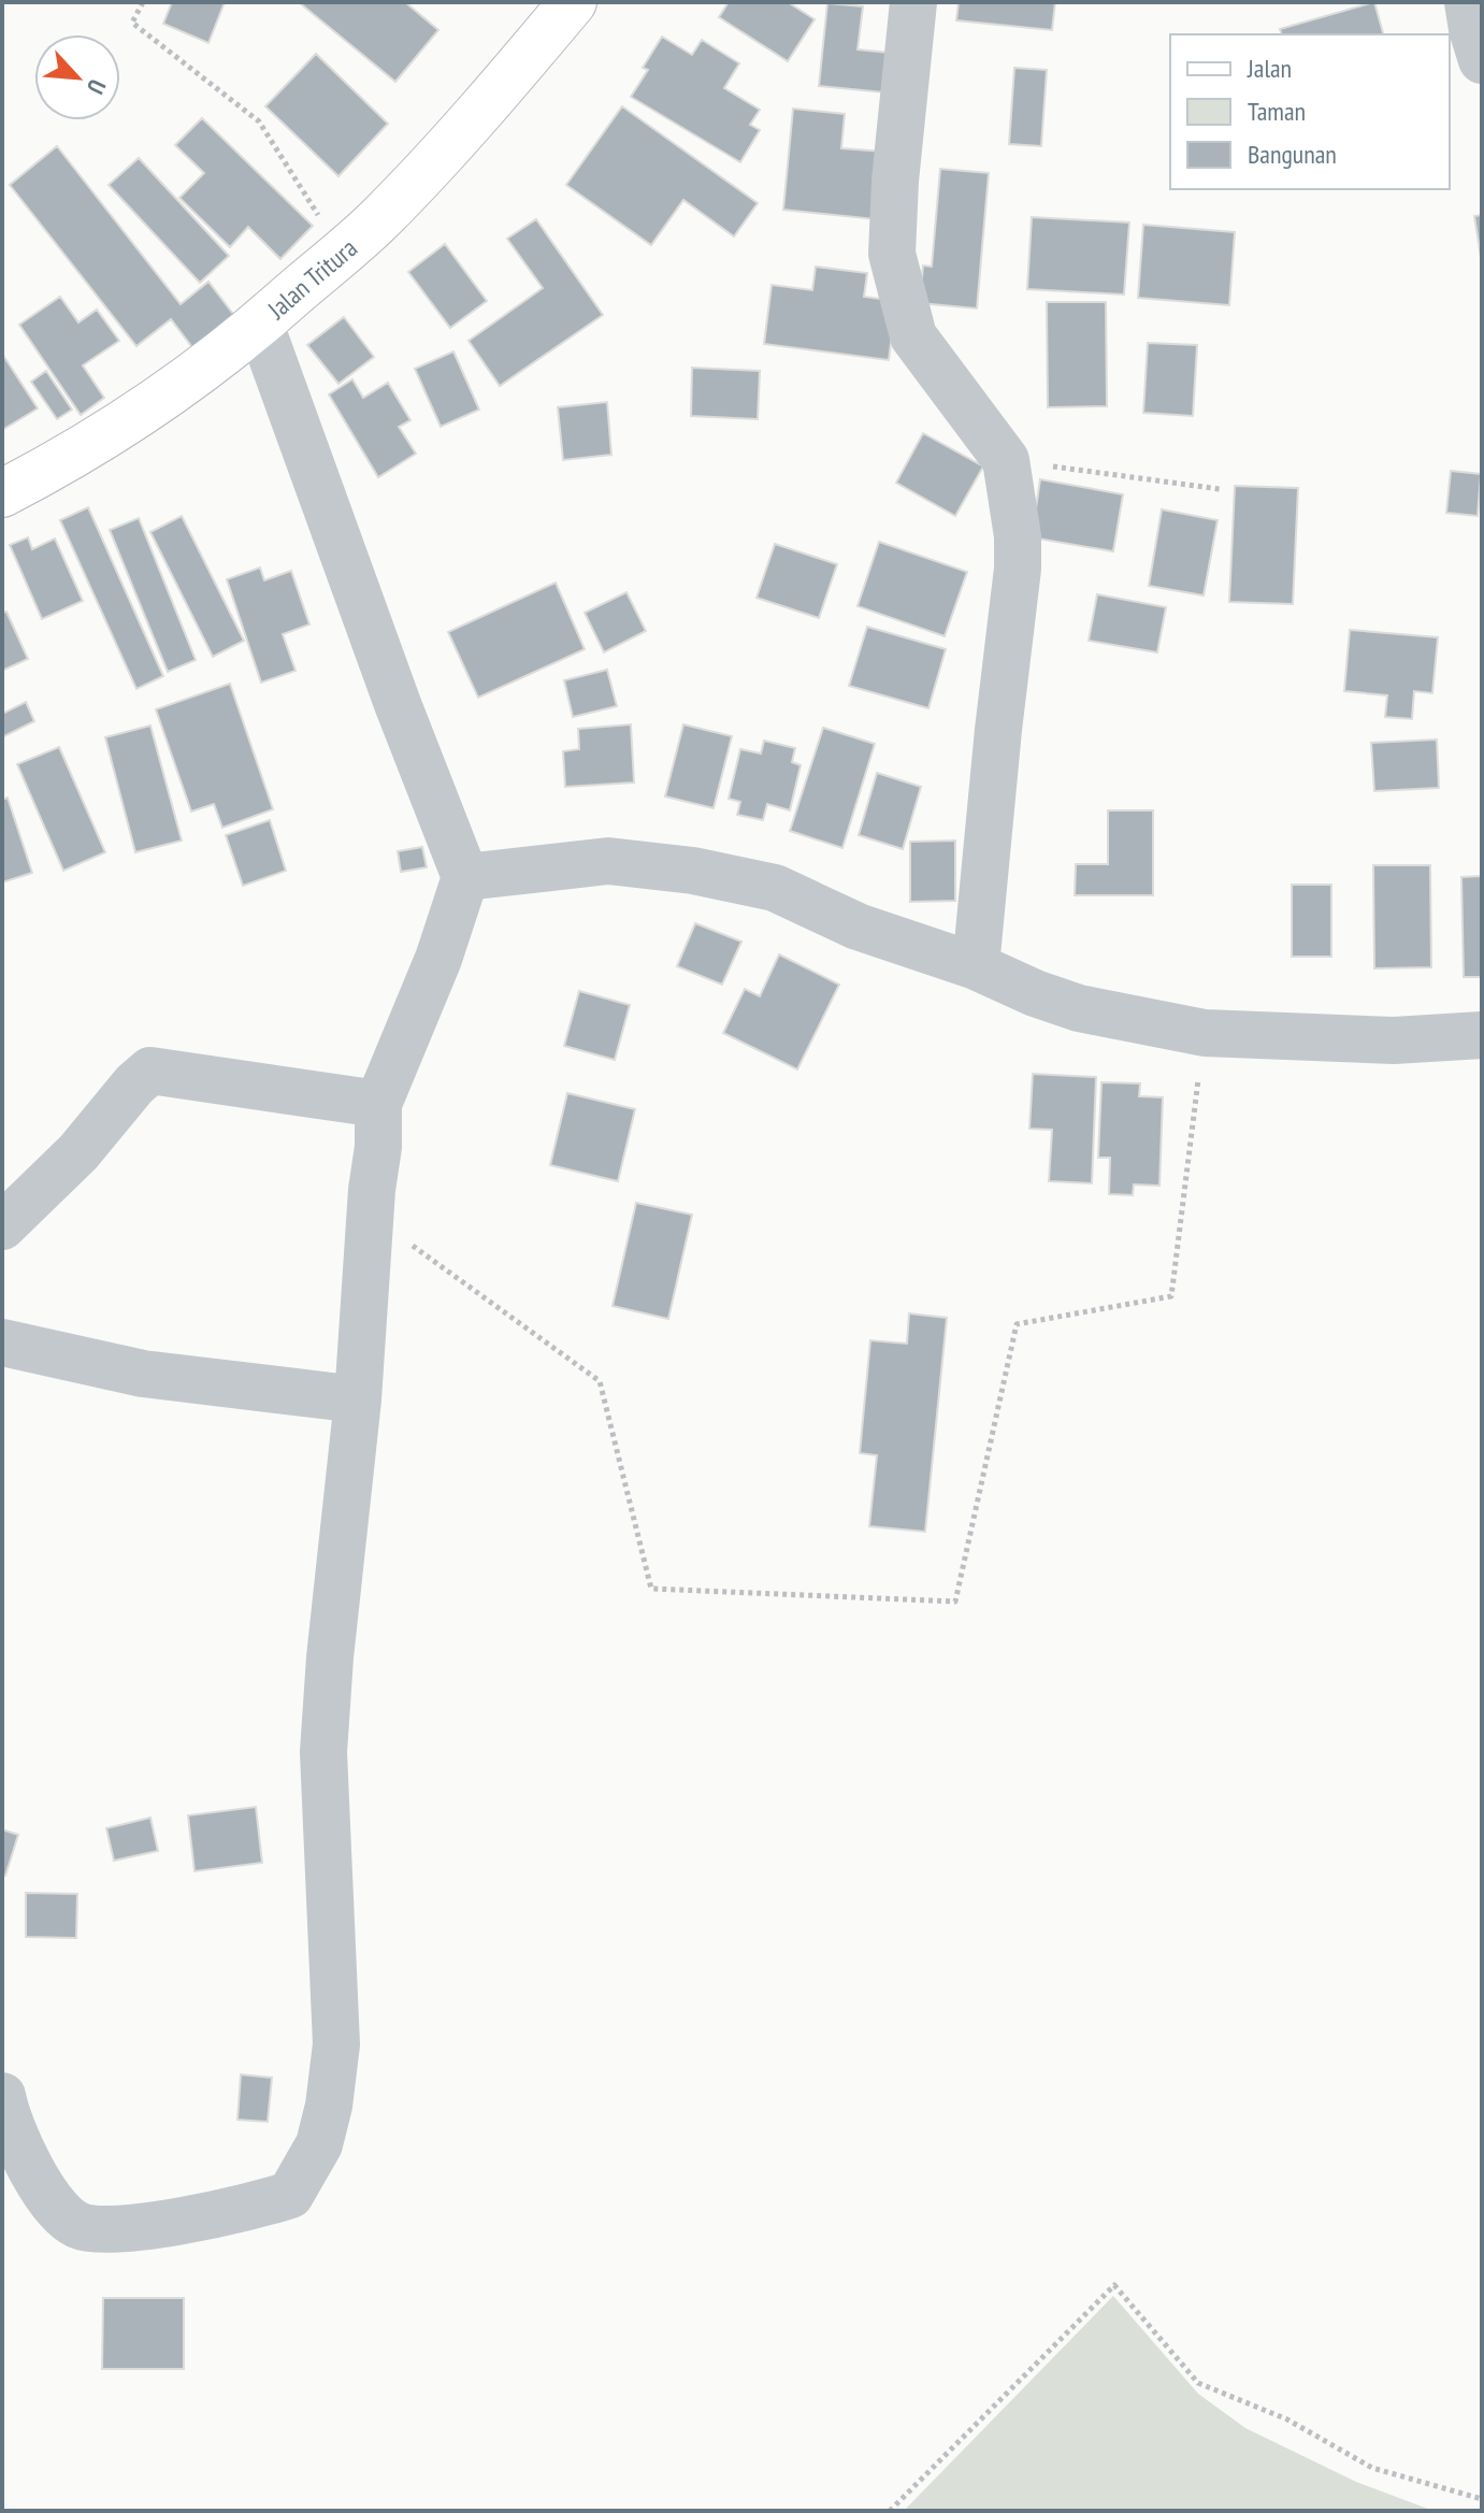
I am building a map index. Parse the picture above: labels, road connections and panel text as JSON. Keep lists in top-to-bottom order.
{
  "streets": {
    "street": ["Jalan Tritura"]
  },
  "legend": ["Jalan", "Taman", "Bangunan"],
  "north": "bottom right"
}
